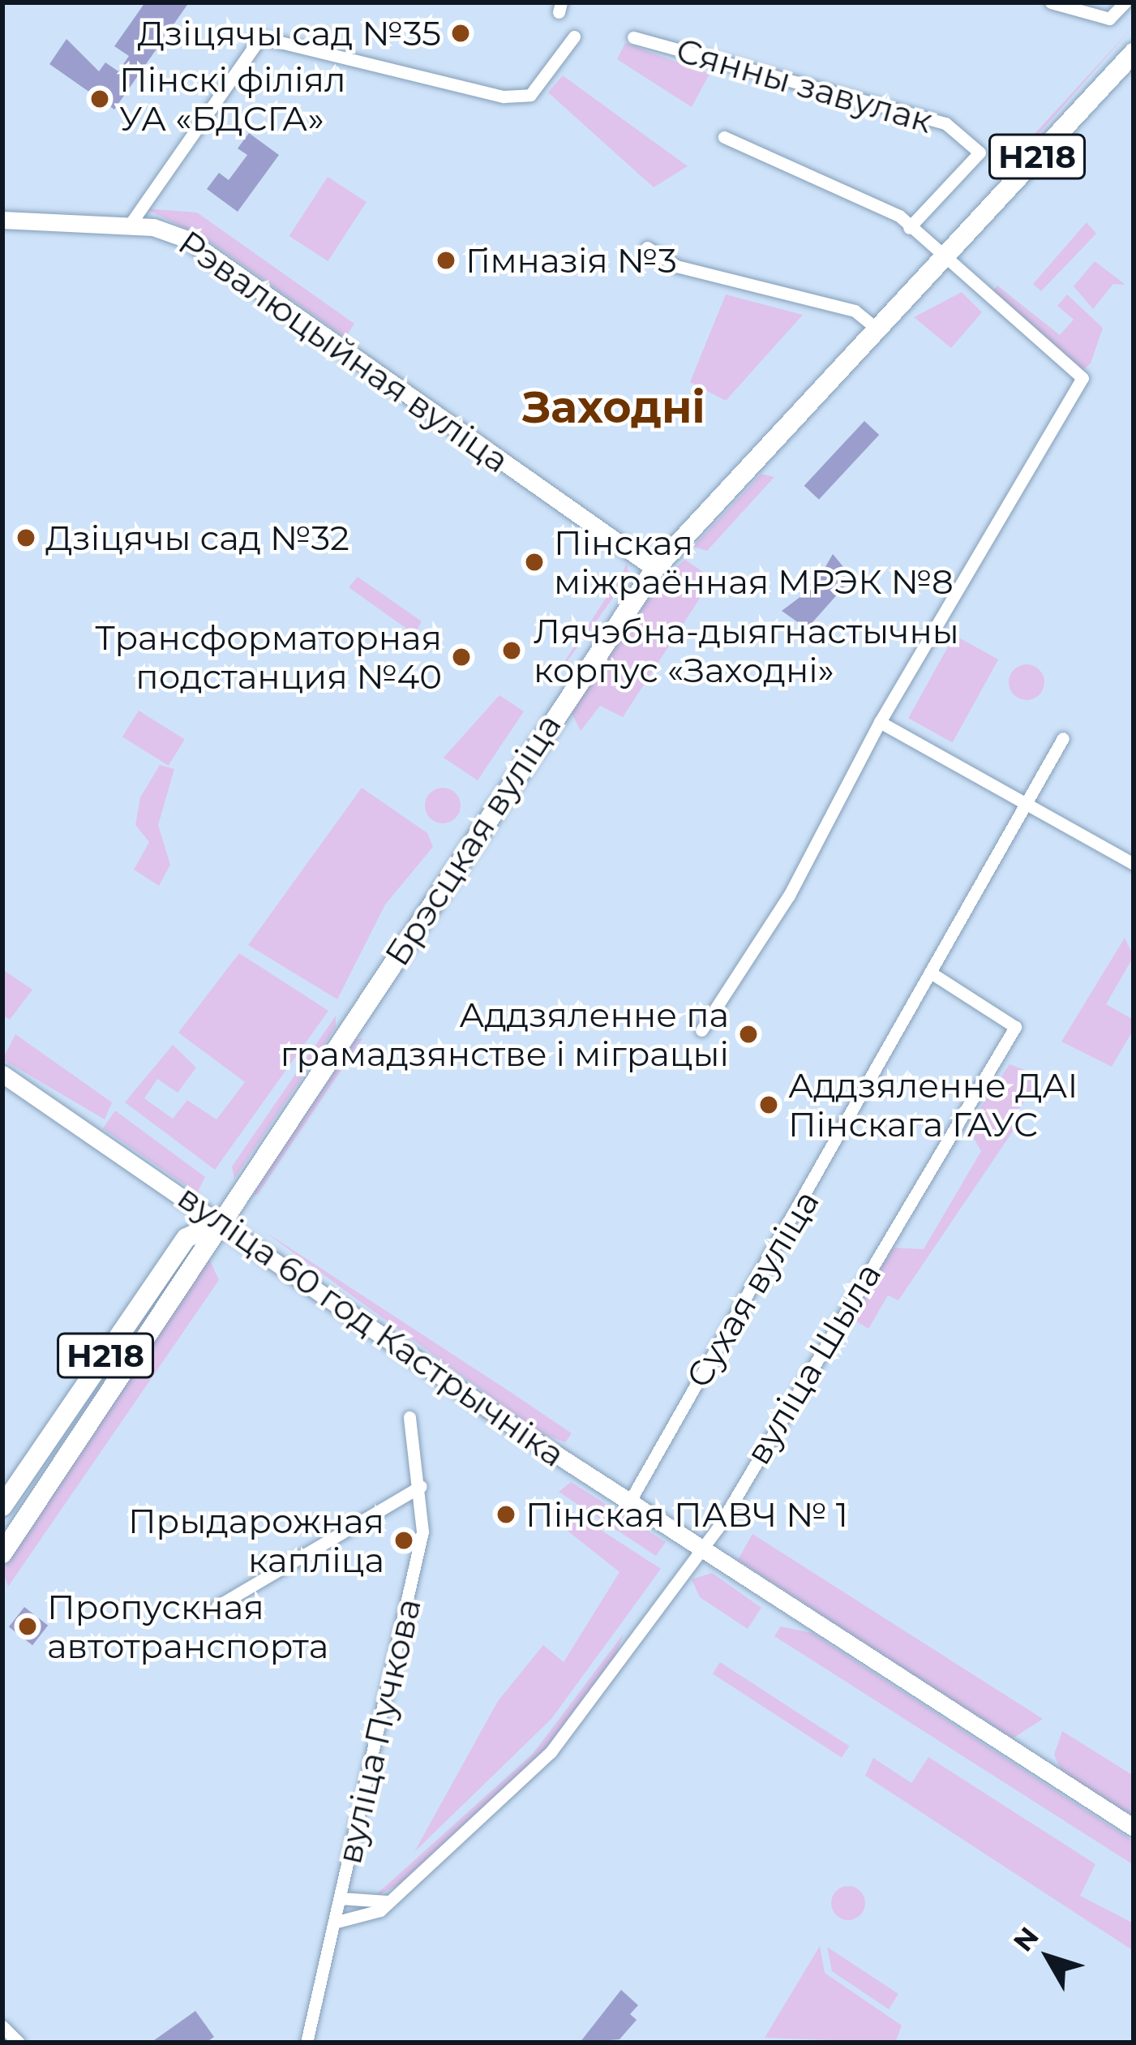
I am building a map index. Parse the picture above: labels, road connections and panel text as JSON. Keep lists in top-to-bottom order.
{
  "streets": {
    "main road": ["Н218", "Брэсцкая вуліца"],
    "street": [
      "Сянны завулак",
      "Рэвалюцыйная вуліца",
      "Сухая вуліца",
      "вуліца 60 год Кастрычніка",
      "вуліца Шыла",
      "вуліца Пучкова"
    ]
  },
  "crossings": [
    ["Рэвалюцыйная вуліца", "Брэсцкая вуліца"],
    ["Брэсцкая вуліца", "вуліца 60 год Кастрычніка"],
    ["Сухая вуліца", "вуліца 60 год Кастрычніка"],
    ["Сухая вуліца", "вуліца Шыла"],
    ["вуліца 60 год Кастрычніка", "вуліца Шыла"],
    ["вуліца Шыла", "вуліца Пучкова"]
  ],
  "districts": ["Заходні"],
  "places": [
    "Дзіцячы сад №35",
    "Пінскі філіял УА «БДСГА»",
    "Гімназія №3",
    "Дзіцячы сад №32",
    "Пінская міжраённая МРЭК №8",
    "Лячэбна-дыягнастычны корпус «Заходні»",
    "Трансформаторная подстанция №40",
    "Аддзяленне па грамадзянстве і міграцыі",
    "Аддзяленне ДАІ Пінскага ГАУС",
    "Пінская ПАВЧ № 1",
    "Прыдарожная капліца",
    "Пропускная автотранспорта"
  ],
  "north": "top left"
}
